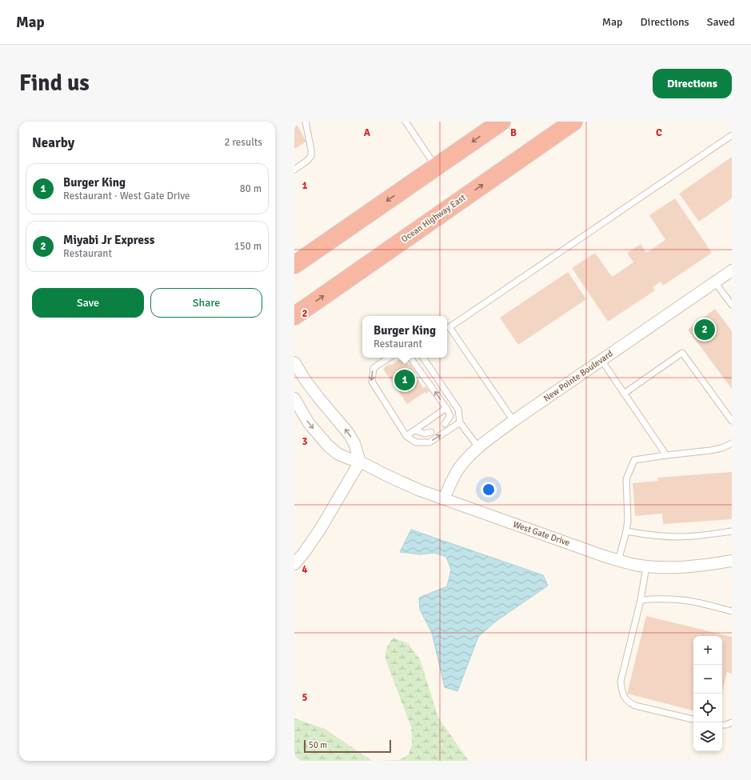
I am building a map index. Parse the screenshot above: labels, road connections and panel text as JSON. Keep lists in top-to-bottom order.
{
  "streets": {
    "highway": ["Ocean Highway East"],
    "street": ["New Pointe Boulevard", "West Gate Drive"]
  },
  "crossings": [
    ["New Pointe Boulevard", "West Gate Drive"]
  ],
  "scale_bar": "50 m",
  "page": {
    "header": "Map",
    "nav": ["Map", "Directions", "Saved"],
    "buttons": [
      "Directions",
      ["Save", "Share"]
    ],
    "title": "Find us",
    "heading": ["Nearby", "2 results"],
    "list": [
      {
        "mark": "1",
        "name": "Burger King",
        "note": "Restaurant · West Gate Drive",
        "value": "80 m"
      },
      {
        "mark": "2",
        "name": "Miyabi Jr Express",
        "note": "Restaurant",
        "value": "150 m"
      }
    ],
    "popup": ["Burger King", "Restaurant"],
    "pins": ["2", "1"],
    "map_buttons": ["+", "−"],
    "scale": "50 m"
  },
  "grid": {
    "columns": ["A", "B", "C"],
    "rows": [
      "1",
      "2",
      "3",
      "4",
      "5"
    ]
  }
}
